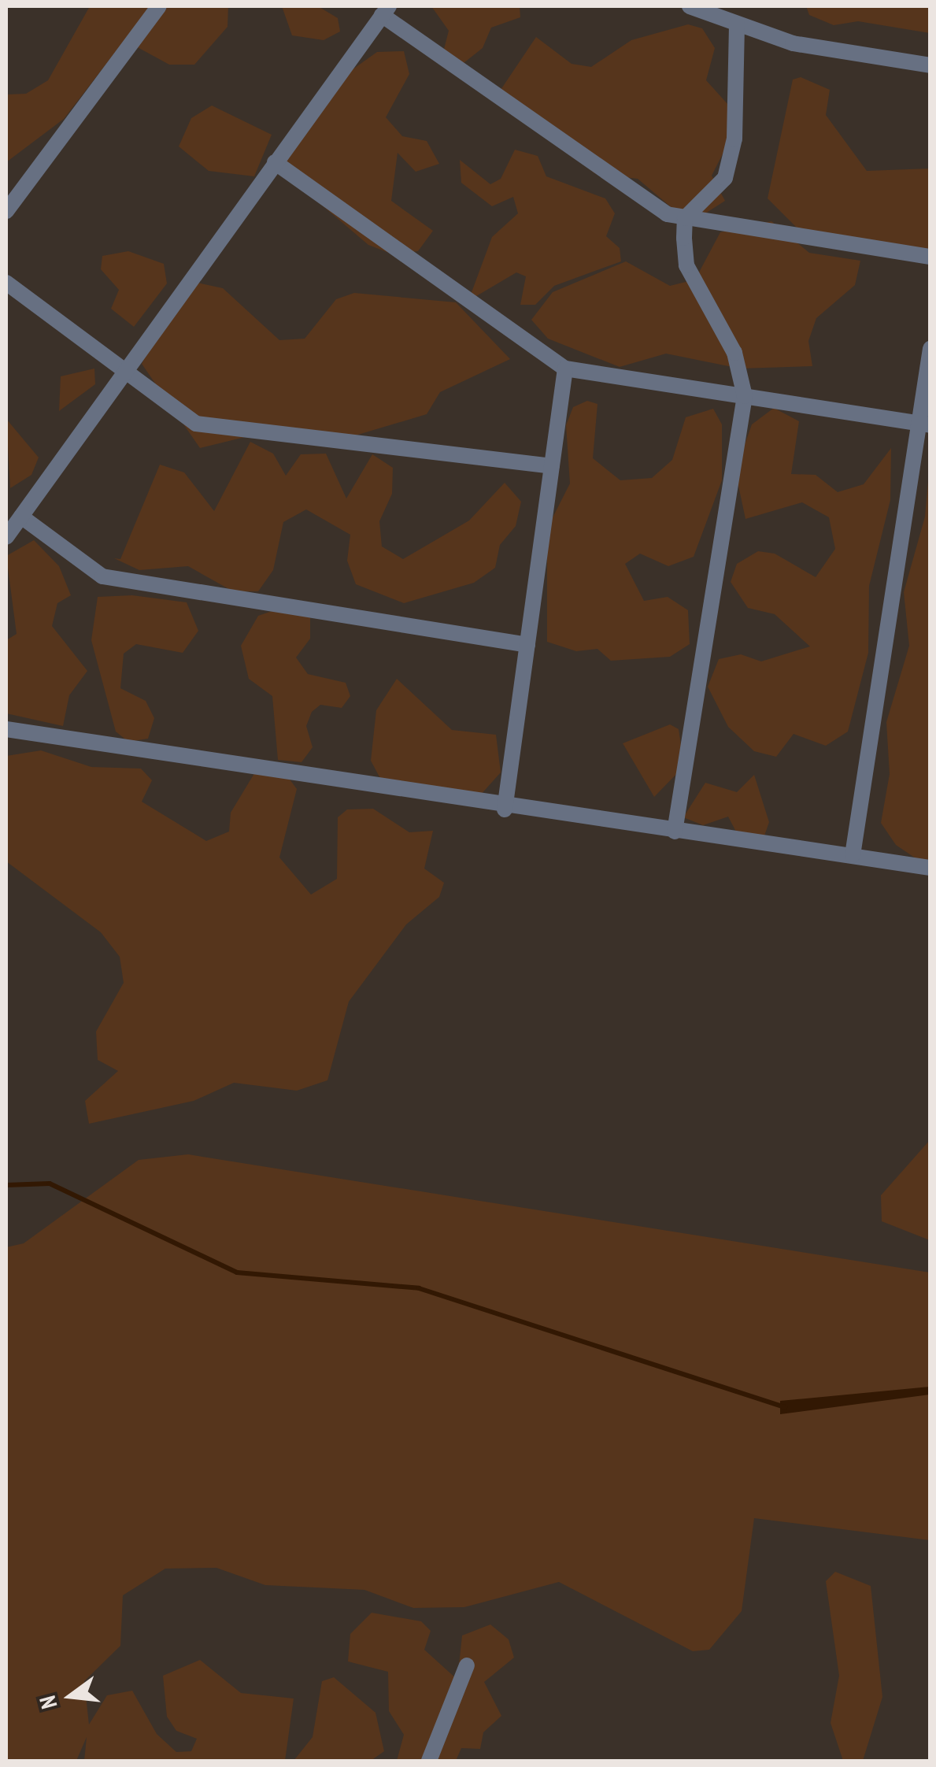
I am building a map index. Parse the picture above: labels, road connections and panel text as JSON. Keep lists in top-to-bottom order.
{
  "north": "left"
}
